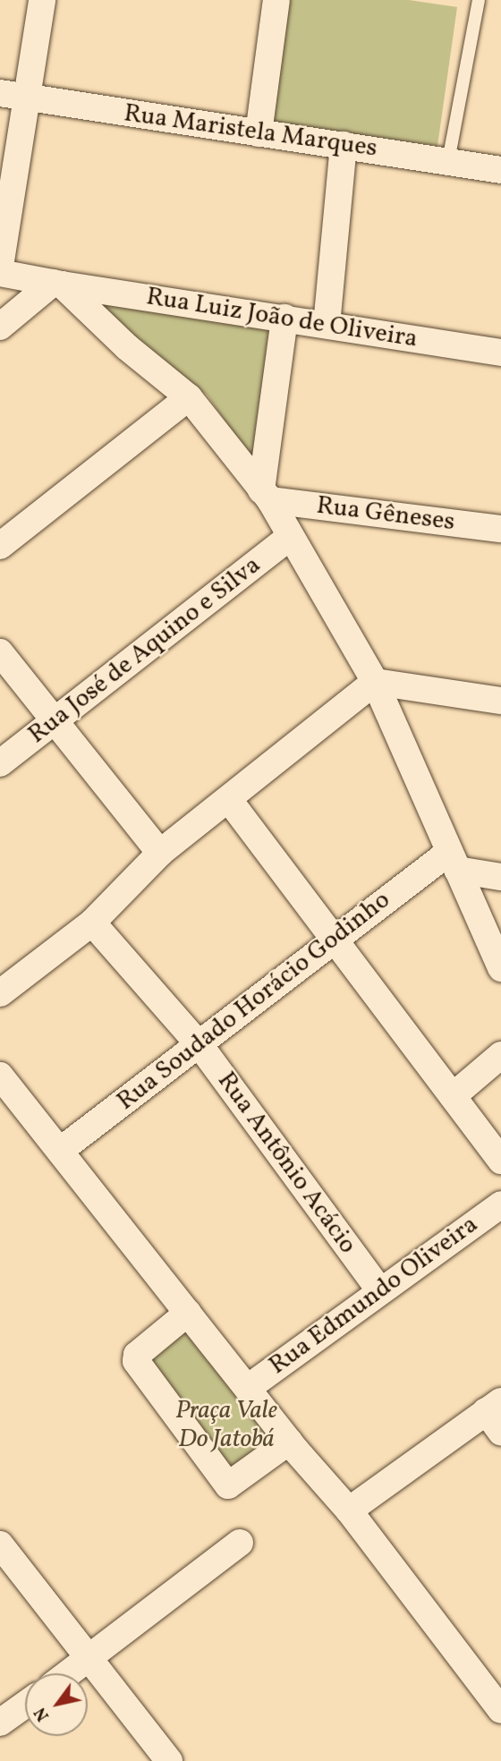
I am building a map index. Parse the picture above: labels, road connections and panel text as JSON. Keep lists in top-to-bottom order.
{
  "streets": {
    "street": [
      "Rua Maristela Marques",
      "Rua Luiz João de Oliveira",
      "Rua Gêneses",
      "Rua José de Aquino e Silva",
      "Rua Soudado Horácio Godinho",
      "Rua Antônio Acácio",
      "Rua Edmundo Oliveira"
    ]
  },
  "crossings": [
    ["Rua Soudado Horácio Godinho", "Rua Antônio Acácio"],
    ["Rua Antônio Acácio", "Rua Edmundo Oliveira"]
  ],
  "parks": ["Praça Vale Do Jatobá"],
  "north": "bottom left"
}
